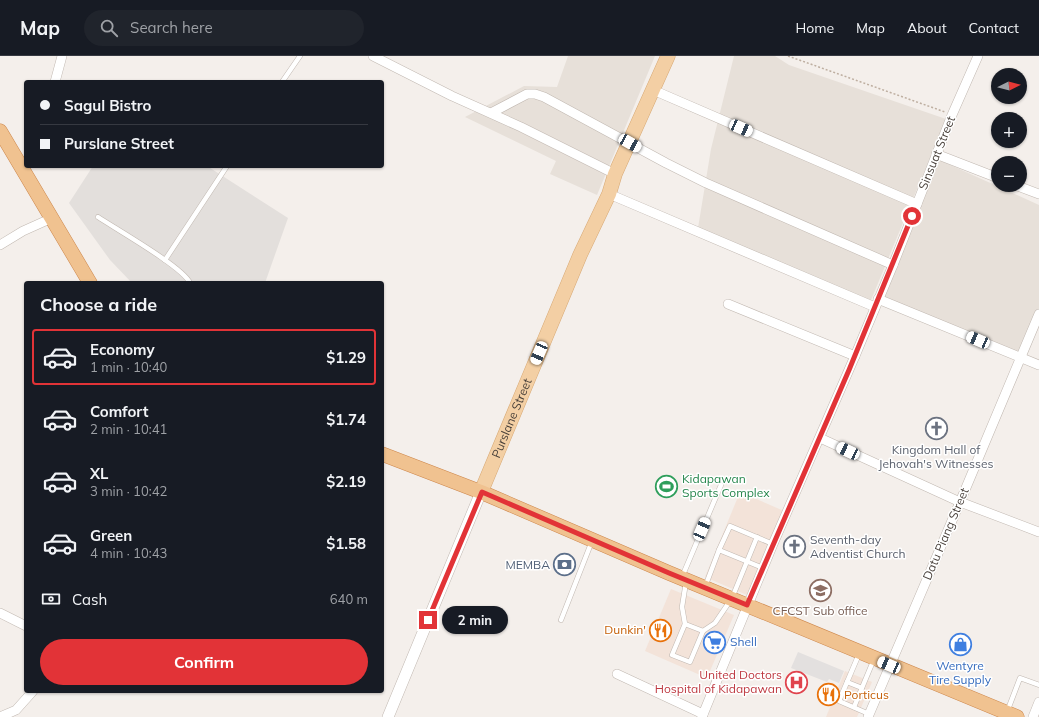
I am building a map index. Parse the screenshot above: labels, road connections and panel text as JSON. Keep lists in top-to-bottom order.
{
  "streets": {
    "main road": ["Purslane Street"],
    "street": ["Sinsuat Street", "Datu Piang Street"]
  },
  "places": {
    "church": ["Kingdom Hall of Jehovah's Witnesses", "Seventh-day Adventist Church"],
    "sports": ["Kidapawan Sports Complex"],
    "bank": ["MEMBA"],
    "school or university": ["CFCST Sub office"],
    "restaurant": ["Dunkin'", "Porticus"],
    "supermarket": ["Shell"],
    "shop": ["Wentyre Tire Supply"],
    "hospital": ["United Doctors Hospital of Kidapawan"]
  },
  "north": "right",
  "page": {
    "header": "Map",
    "search": "Search here",
    "nav": [
      "Home",
      "Map",
      "About",
      "Contact"
    ],
    "map_buttons": ["+", "−"],
    "banner": ["Sagul Bistro", "Purslane Street"],
    "heading": "Choose a ride",
    "list": [
      {
        "name": "Economy",
        "note": "1 min · 10:40",
        "value": "$1.29"
      },
      {
        "name": "Comfort",
        "note": "2 min · 10:41",
        "value": "$1.74"
      },
      {
        "name": "XL",
        "note": "3 min · 10:42",
        "value": "$2.19"
      },
      {
        "name": "Green",
        "note": "4 min · 10:43",
        "value": "$1.58"
      }
    ],
    "pay": ["Cash", "640 m"],
    "bubble": "2 min",
    "buttons": "Confirm"
  }
}
